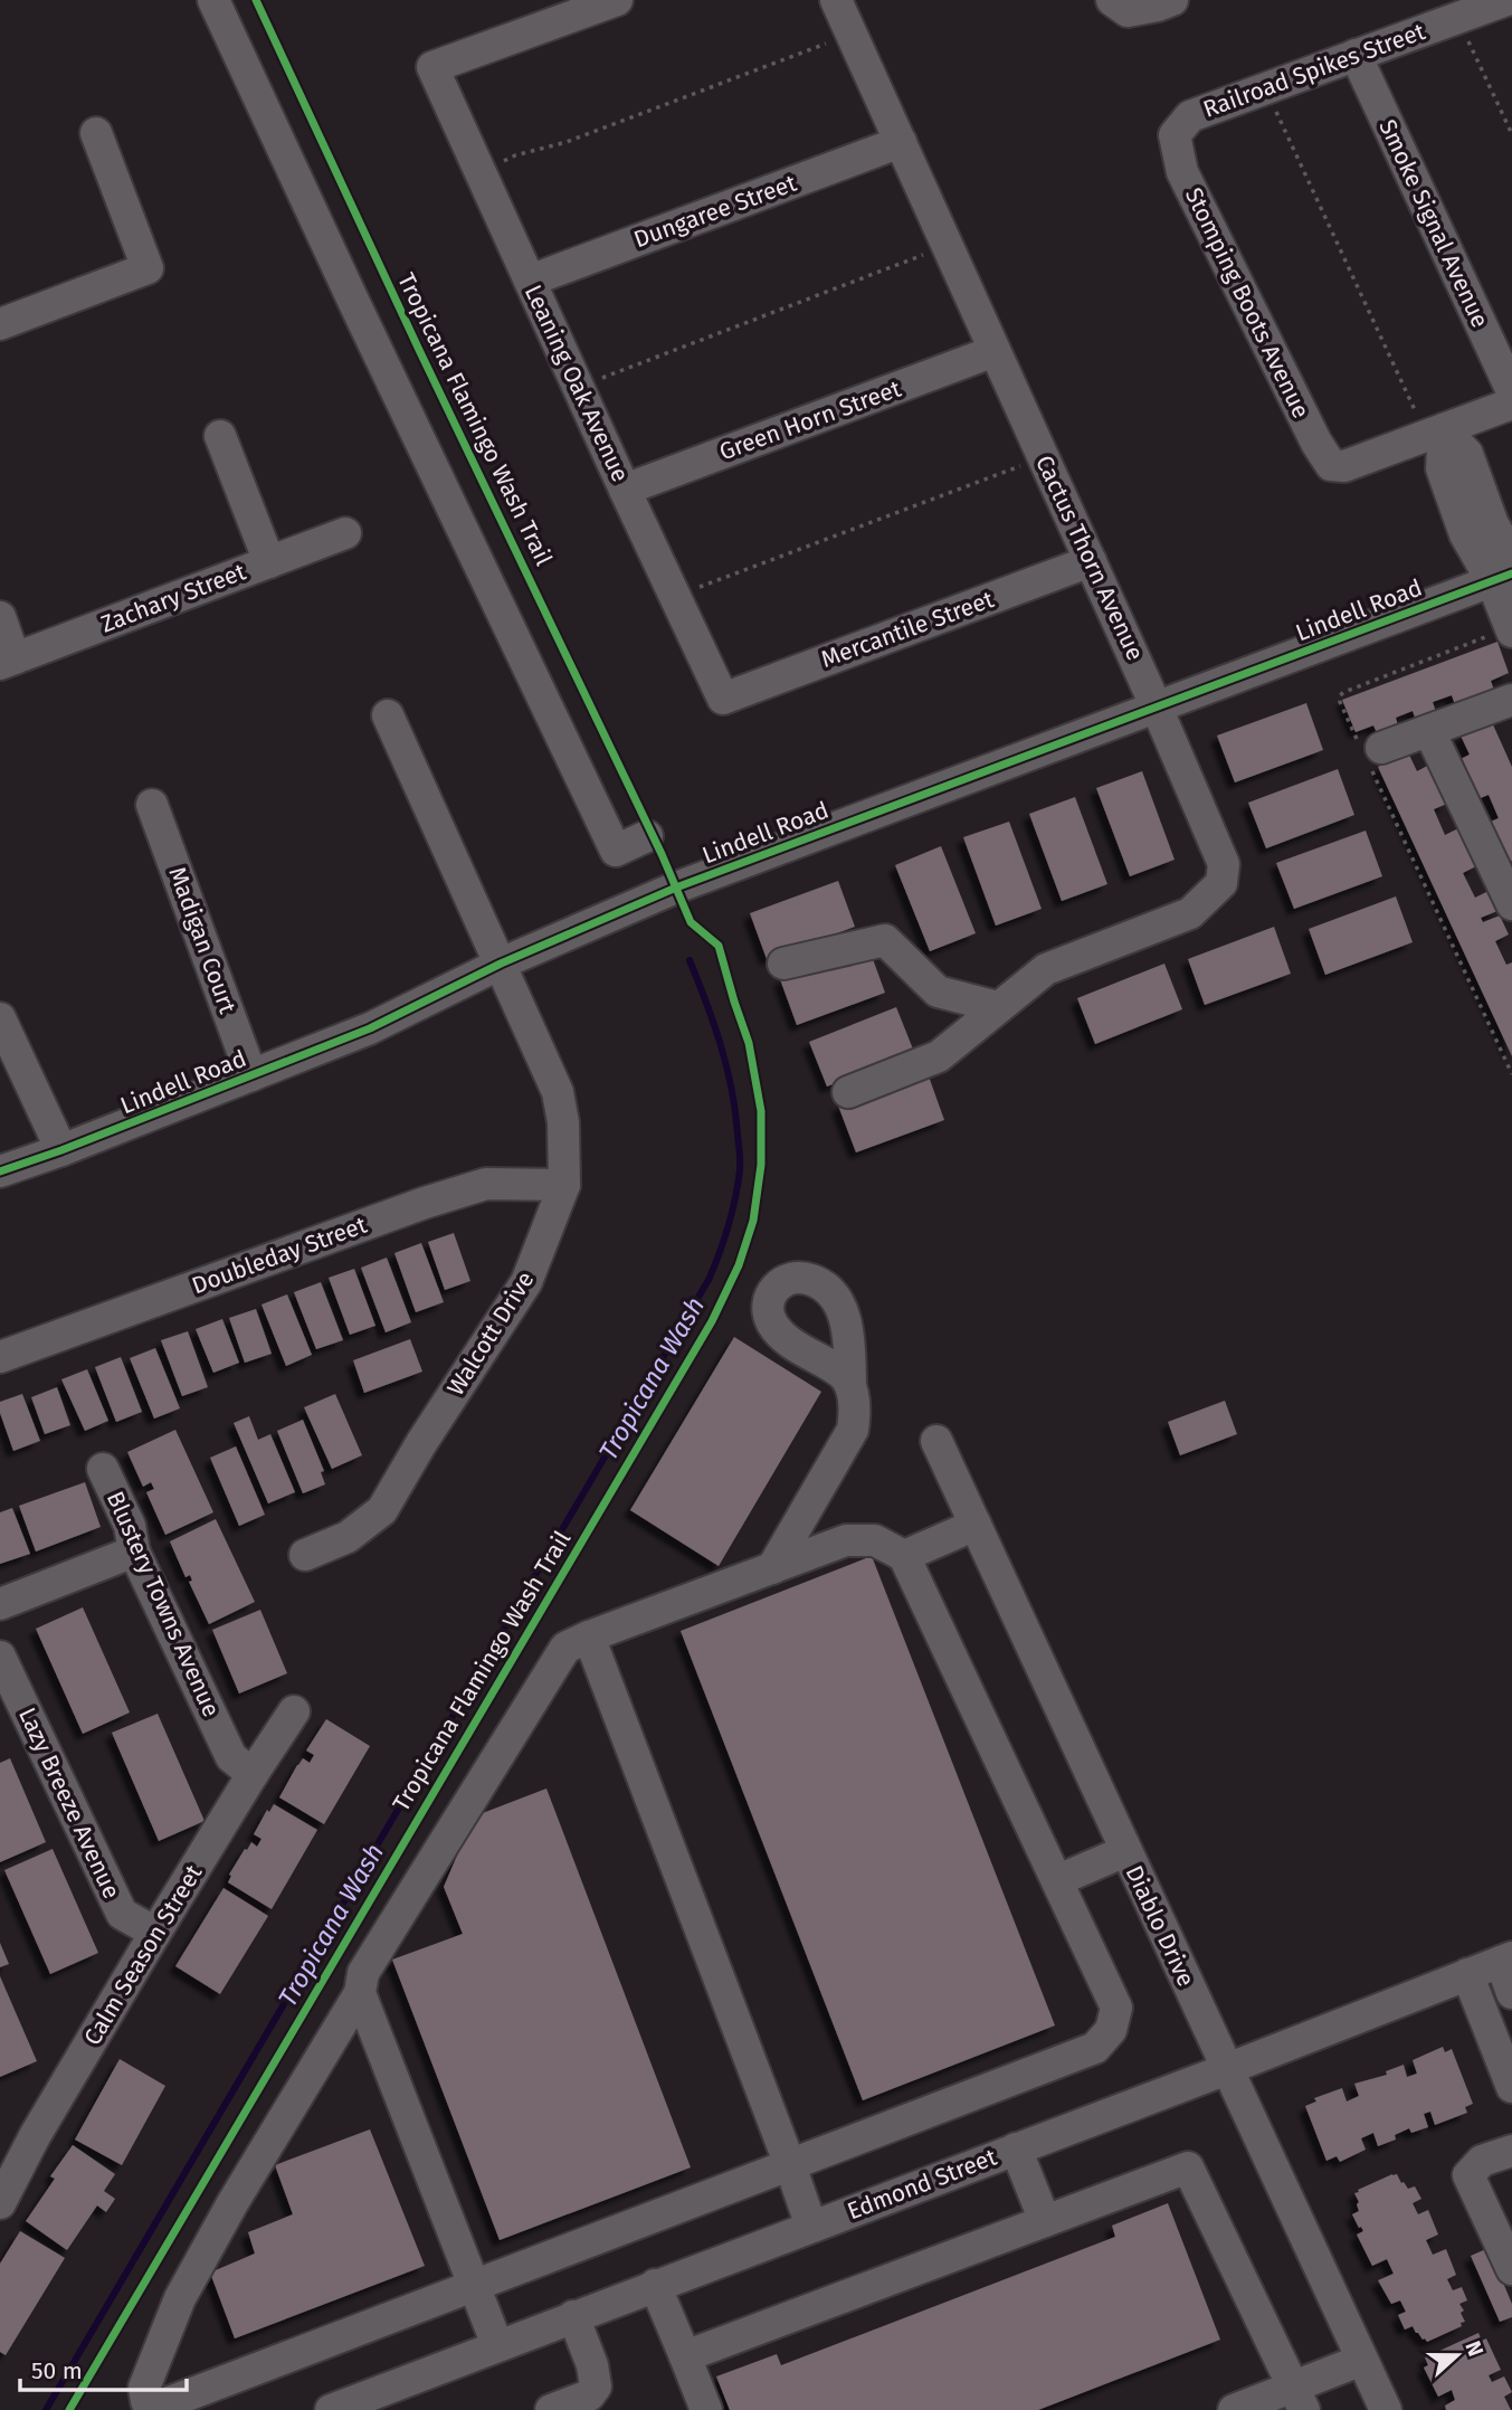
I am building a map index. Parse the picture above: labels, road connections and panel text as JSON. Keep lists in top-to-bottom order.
{
  "streets": {
    "street": [
      "Railroad Spikes Street",
      "Dungaree Street",
      "Smoke Signal Avenue",
      "Stomping Boots Avenue",
      "Leaning Oak Avenue",
      "Green Horn Street",
      "Cactus Thorn Avenue",
      "Zachary Street",
      "Lindell Road",
      "Mercantile Street",
      "Madigan Court",
      "Doubleday Street",
      "Walcott Drive",
      "Blustery Towns Avenue",
      "Lazy Breeze Avenue",
      "Diablo Drive",
      "Calm Season Street",
      "Edmond Street"
    ],
    "cycle path": ["Tropicana Flamingo Wash Trail"]
  },
  "crossings": [
    ["Railroad Spikes Street", "Smoke Signal Avenue"],
    ["Railroad Spikes Street", "Stomping Boots Avenue"],
    ["Dungaree Street", "Leaning Oak Avenue"],
    ["Dungaree Street", "Cactus Thorn Avenue"],
    ["Leaning Oak Avenue", "Green Horn Street"],
    ["Leaning Oak Avenue", "Mercantile Street"],
    ["Green Horn Street", "Cactus Thorn Avenue"],
    ["Cactus Thorn Avenue", "Lindell Road"],
    ["Cactus Thorn Avenue", "Mercantile Street"],
    ["Lindell Road", "Madigan Court"],
    ["Lindell Road", "Walcott Drive"],
    ["Doubleday Street", "Walcott Drive"],
    ["Blustery Towns Avenue", "Calm Season Street"],
    ["Lazy Breeze Avenue", "Calm Season Street"],
    ["Diablo Drive", "Edmond Street"]
  ],
  "water": ["Tropicana Wash"],
  "scale_bar": "50 m",
  "north": "right"
}
